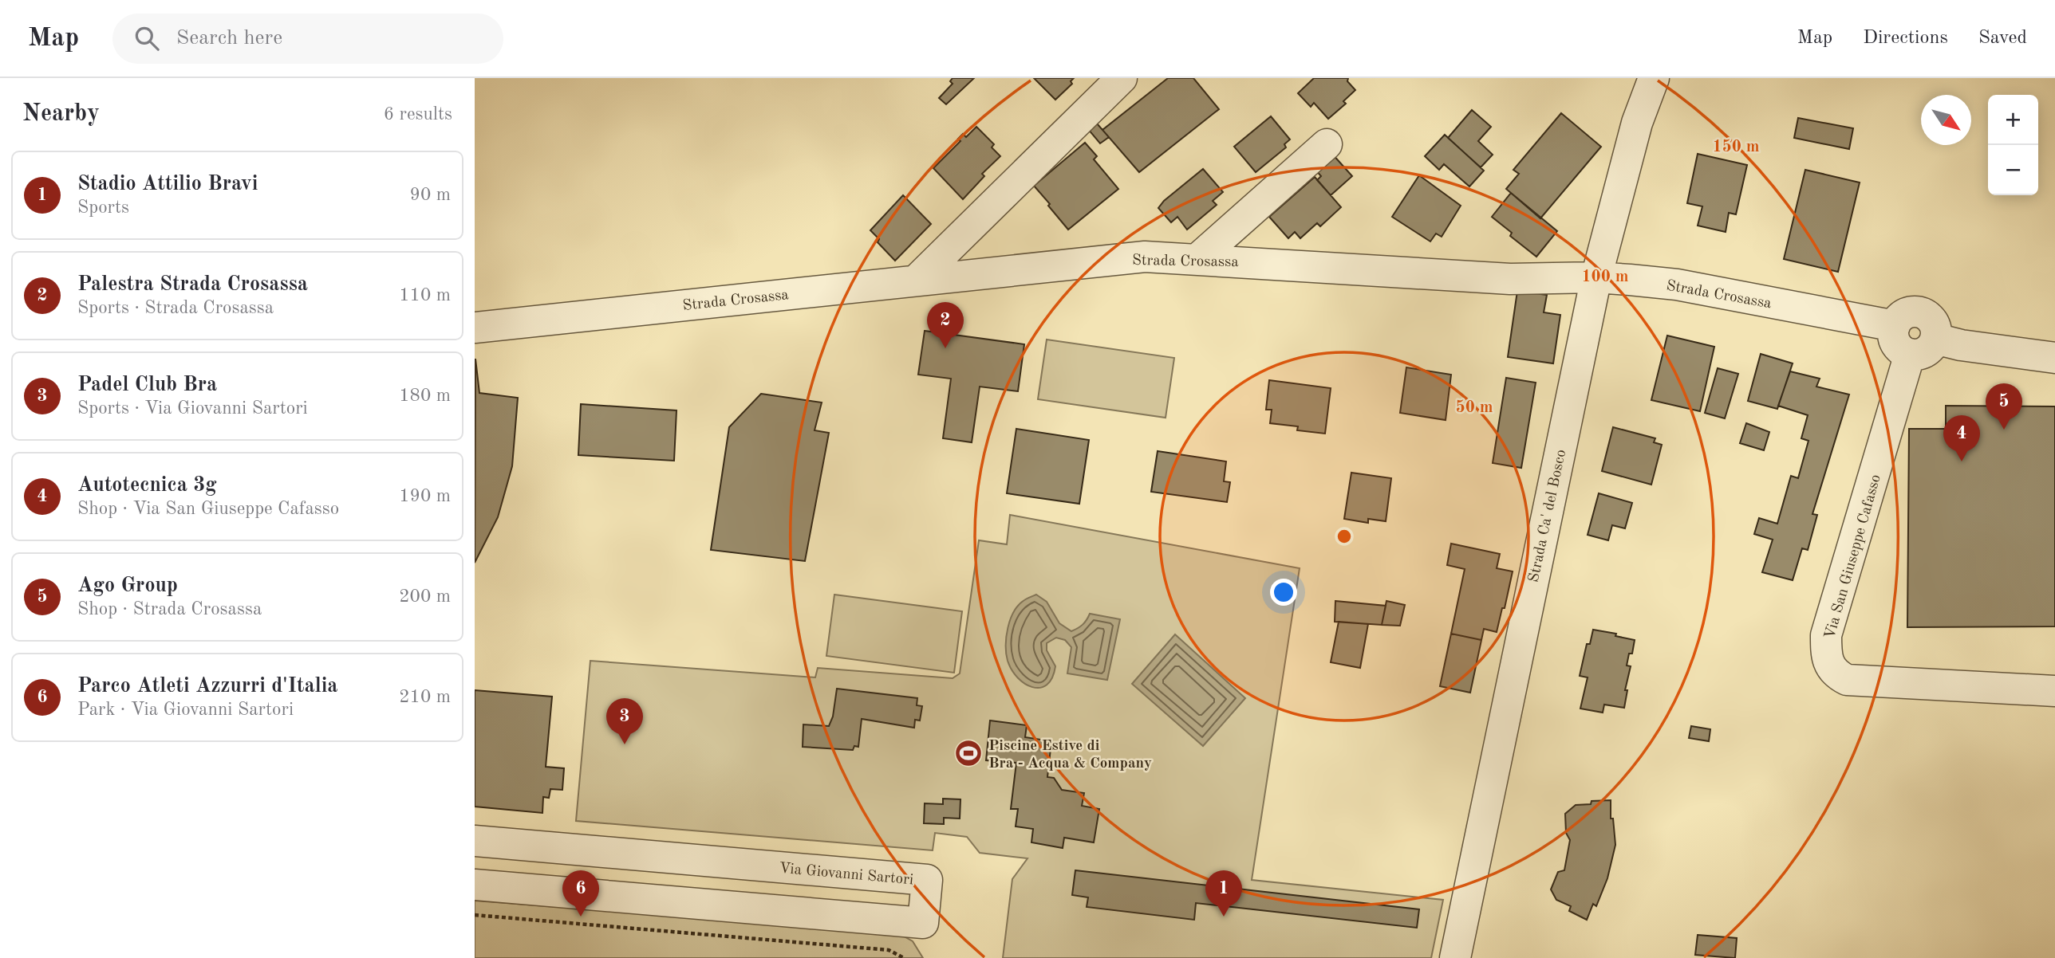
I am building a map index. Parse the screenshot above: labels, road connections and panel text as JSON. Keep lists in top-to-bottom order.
{
  "streets": {
    "street": [
      "Strada Crosassa",
      "Strada Ca' del Bosco",
      "Via San Giuseppe Cafasso",
      "Via Giovanni Sartori"
    ]
  },
  "crossings": [
    ["Strada Crosassa", "Strada Ca' del Bosco"],
    ["Strada Crosassa", "Via San Giuseppe Cafasso"]
  ],
  "places": {
    "sports": ["Piscine Estive di Bra - Acqua & Company"]
  },
  "north": "bottom right",
  "page": {
    "header": "Map",
    "search": "Search here",
    "nav": ["Map", "Directions", "Saved"],
    "heading": ["Nearby", "6 results"],
    "map_buttons": ["+", "−"],
    "list": [
      {
        "mark": "1",
        "name": "Stadio Attilio Bravi",
        "note": "Sports",
        "value": "90 m"
      },
      {
        "mark": "2",
        "name": "Palestra Strada Crosassa",
        "note": "Sports · Strada Crosassa",
        "value": "110 m"
      },
      {
        "mark": "3",
        "name": "Padel Club Bra",
        "note": "Sports · Via Giovanni Sartori",
        "value": "180 m"
      },
      {
        "mark": "4",
        "name": "Autotecnica 3g",
        "note": "Shop · Via San Giuseppe Cafasso",
        "value": "190 m"
      },
      {
        "mark": "5",
        "name": "Ago Group",
        "note": "Shop · Strada Crosassa",
        "value": "200 m"
      },
      {
        "mark": "6",
        "name": "Parco Atleti Azzurri d'Italia",
        "note": "Park · Via Giovanni Sartori",
        "value": "210 m"
      }
    ],
    "pins": [
      "2",
      "5",
      "4",
      "3",
      "1",
      "6"
    ]
  },
  "rings": ["150 m", "100 m", "50 m"]
}
